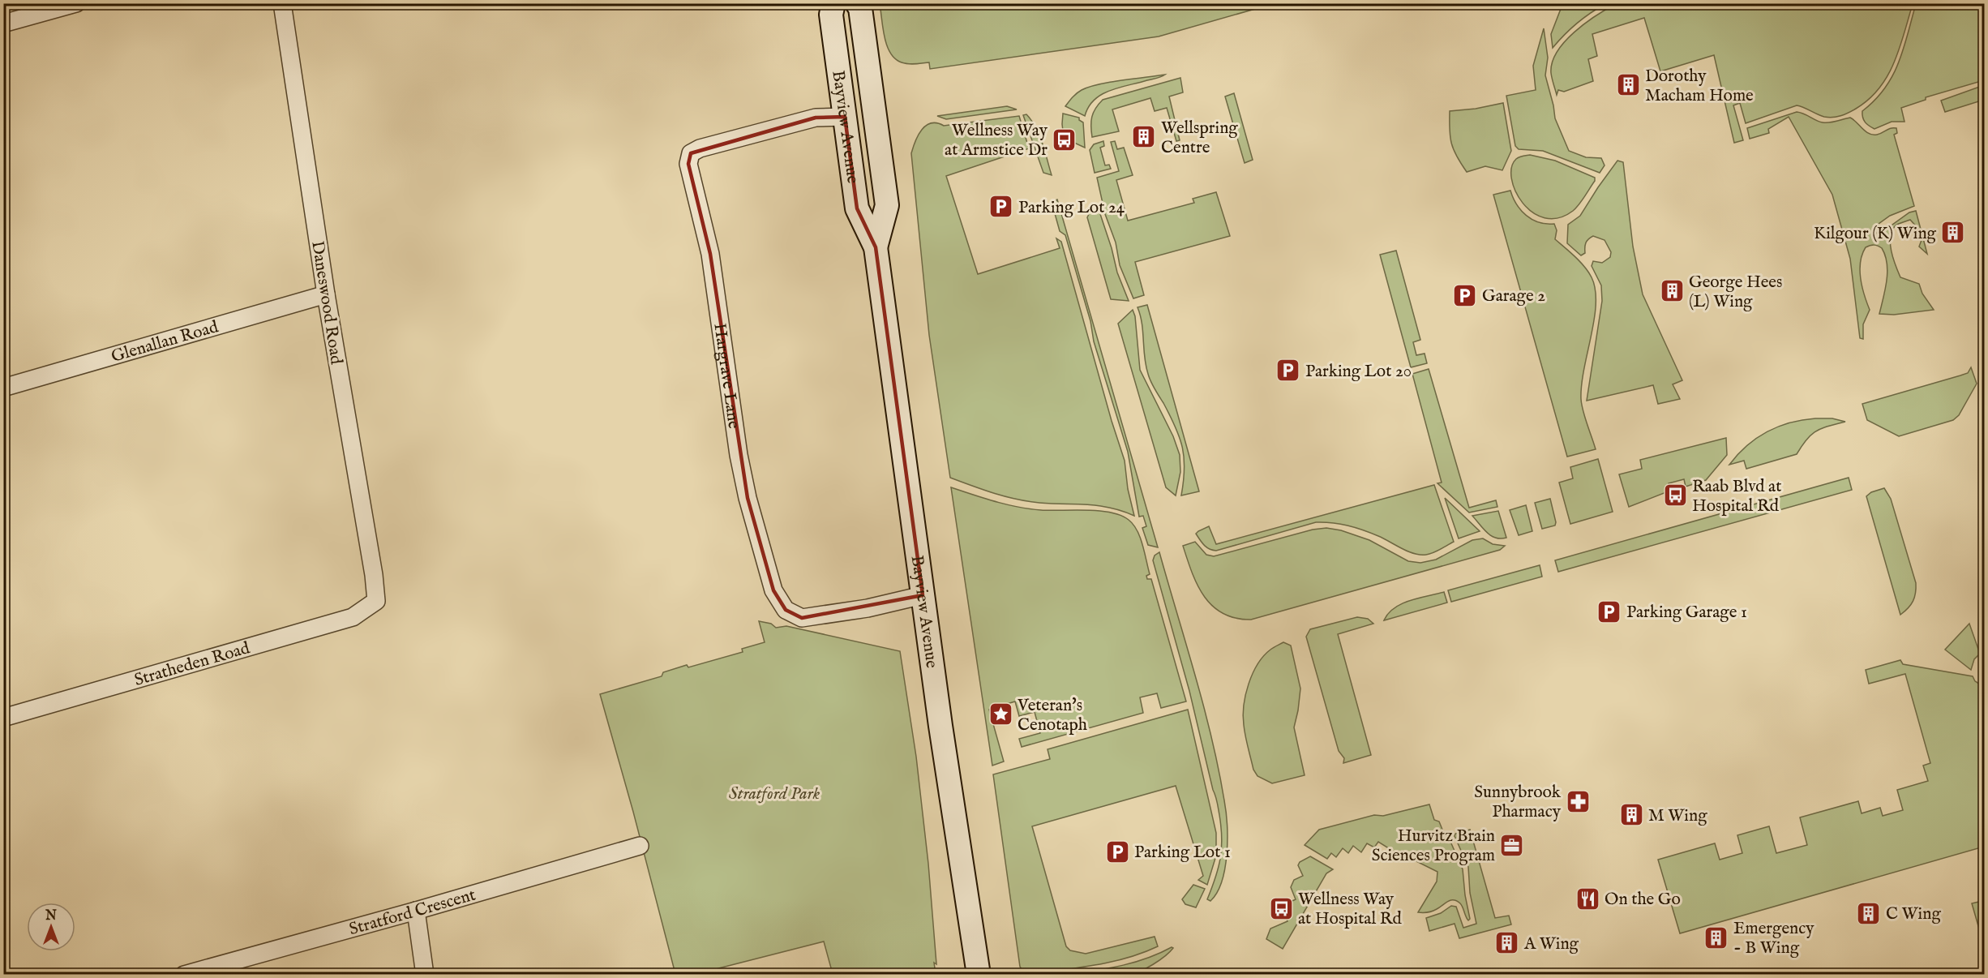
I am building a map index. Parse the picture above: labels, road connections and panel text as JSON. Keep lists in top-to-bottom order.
{
  "streets": {
    "main road": ["Bayview Avenue"],
    "street": [
      "Daneswood Road",
      "Glenallan Road",
      "Hargrave Lane",
      "Stratheden Road",
      "Stratford Crescent"
    ]
  },
  "crossings": [
    ["Bayview Avenue", "Hargrave Lane"],
    ["Daneswood Road", "Glenallan Road"],
    ["Daneswood Road", "Stratheden Road"]
  ],
  "parks": ["Stratford Park"],
  "places": {
    "building": [
      "Dorothy Macham Home",
      "Wellspring Centre",
      "Kilgour (K) Wing",
      "George Hees (L) Wing",
      "M Wing",
      "C Wing",
      "Emergency - B Wing",
      "A Wing"
    ],
    "bus stop": ["Wellness Way at Armstice Dr", "Raab Blvd at Hospital Rd", "Wellness Way at Hospital Rd"],
    "parking": [
      "Parking Lot 24",
      "Garage 2",
      "Parking Lot 20",
      "Parking Garage 1",
      "Parking Lot 1"
    ],
    "place": ["Veteran's Cenotaph"],
    "pharmacy": ["Sunnybrook Pharmacy"],
    "office": ["Hurvitz Brain Sciences Program"],
    "restaurant": ["On the Go"]
  },
  "north": "top"
}
